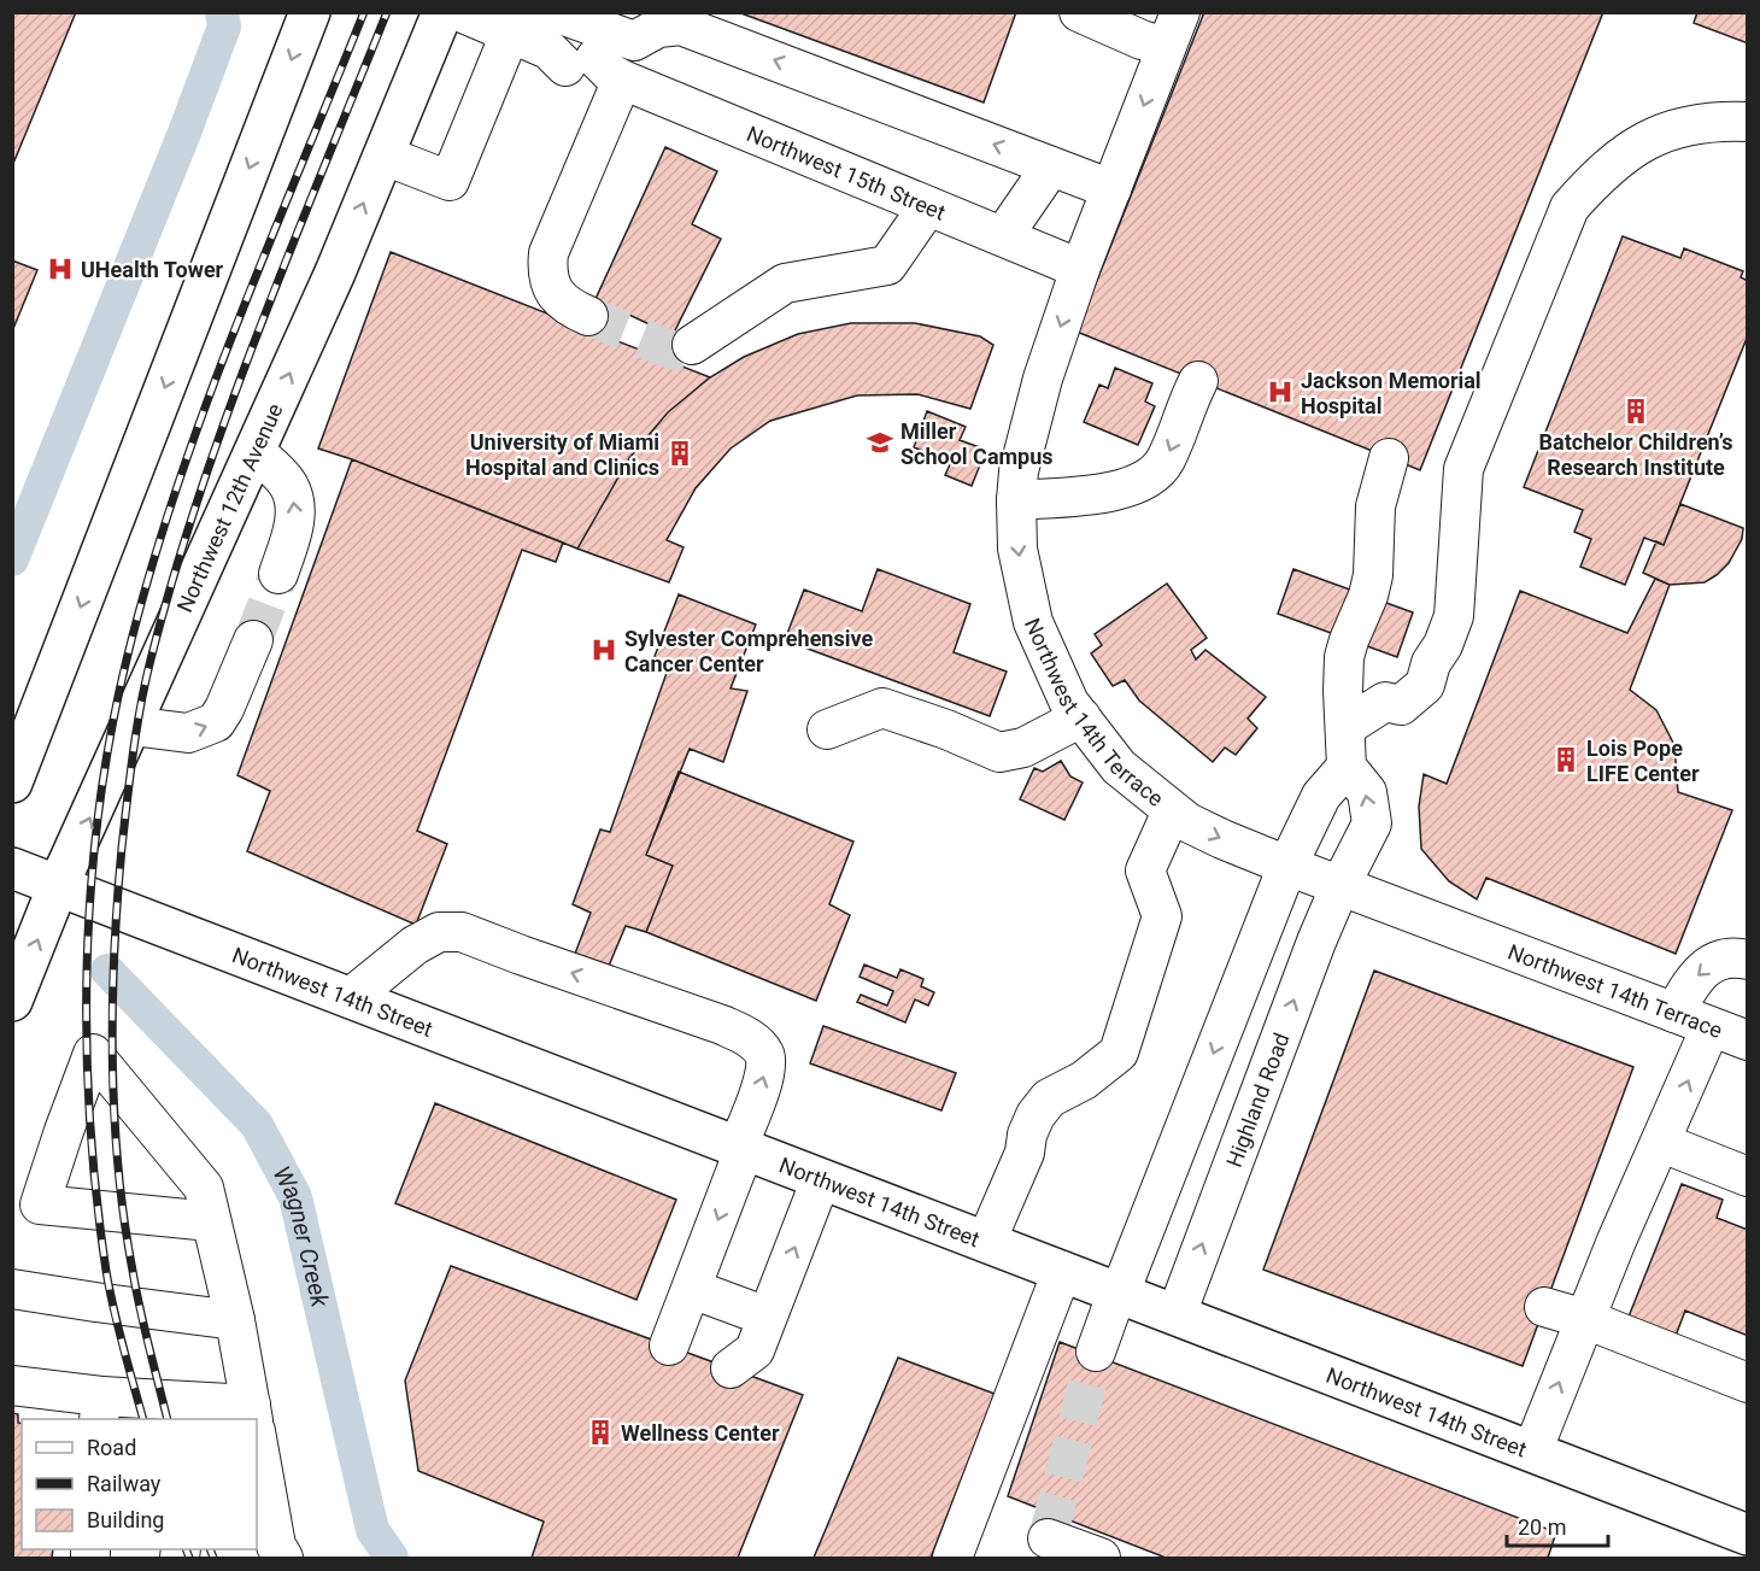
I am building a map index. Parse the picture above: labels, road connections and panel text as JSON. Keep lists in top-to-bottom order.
{
  "streets": {
    "main road": ["Northwest 12th Avenue", "Northwest 14th Street"],
    "street": ["Northwest 15th Street", "Northwest 14th Terrace", "Highland Road"]
  },
  "crossings": [
    ["Northwest 15th Street", "Northwest 14th Terrace"],
    ["Northwest 12th Avenue", "Northwest 14th Street"],
    ["Northwest 14th Terrace", "Highland Road"],
    ["Northwest 14th Street", "Highland Road"]
  ],
  "one_way": ["Northwest 14th Terrace"],
  "water": ["Wagner Creek"],
  "places": {
    "hospital": ["UHealth Tower", "Jackson Memorial Hospital", "Sylvester Comprehensive Cancer Center"],
    "building": [
      "Batchelor Children’s Research Institute",
      "University of Miami Hospital and Clinics",
      "Lois Pope LIFE Center",
      "Wellness Center"
    ],
    "school or university": ["Miller School Campus"]
  },
  "legend": ["Road", "Railway", "Building"],
  "scale_bar": "20 m"
}
